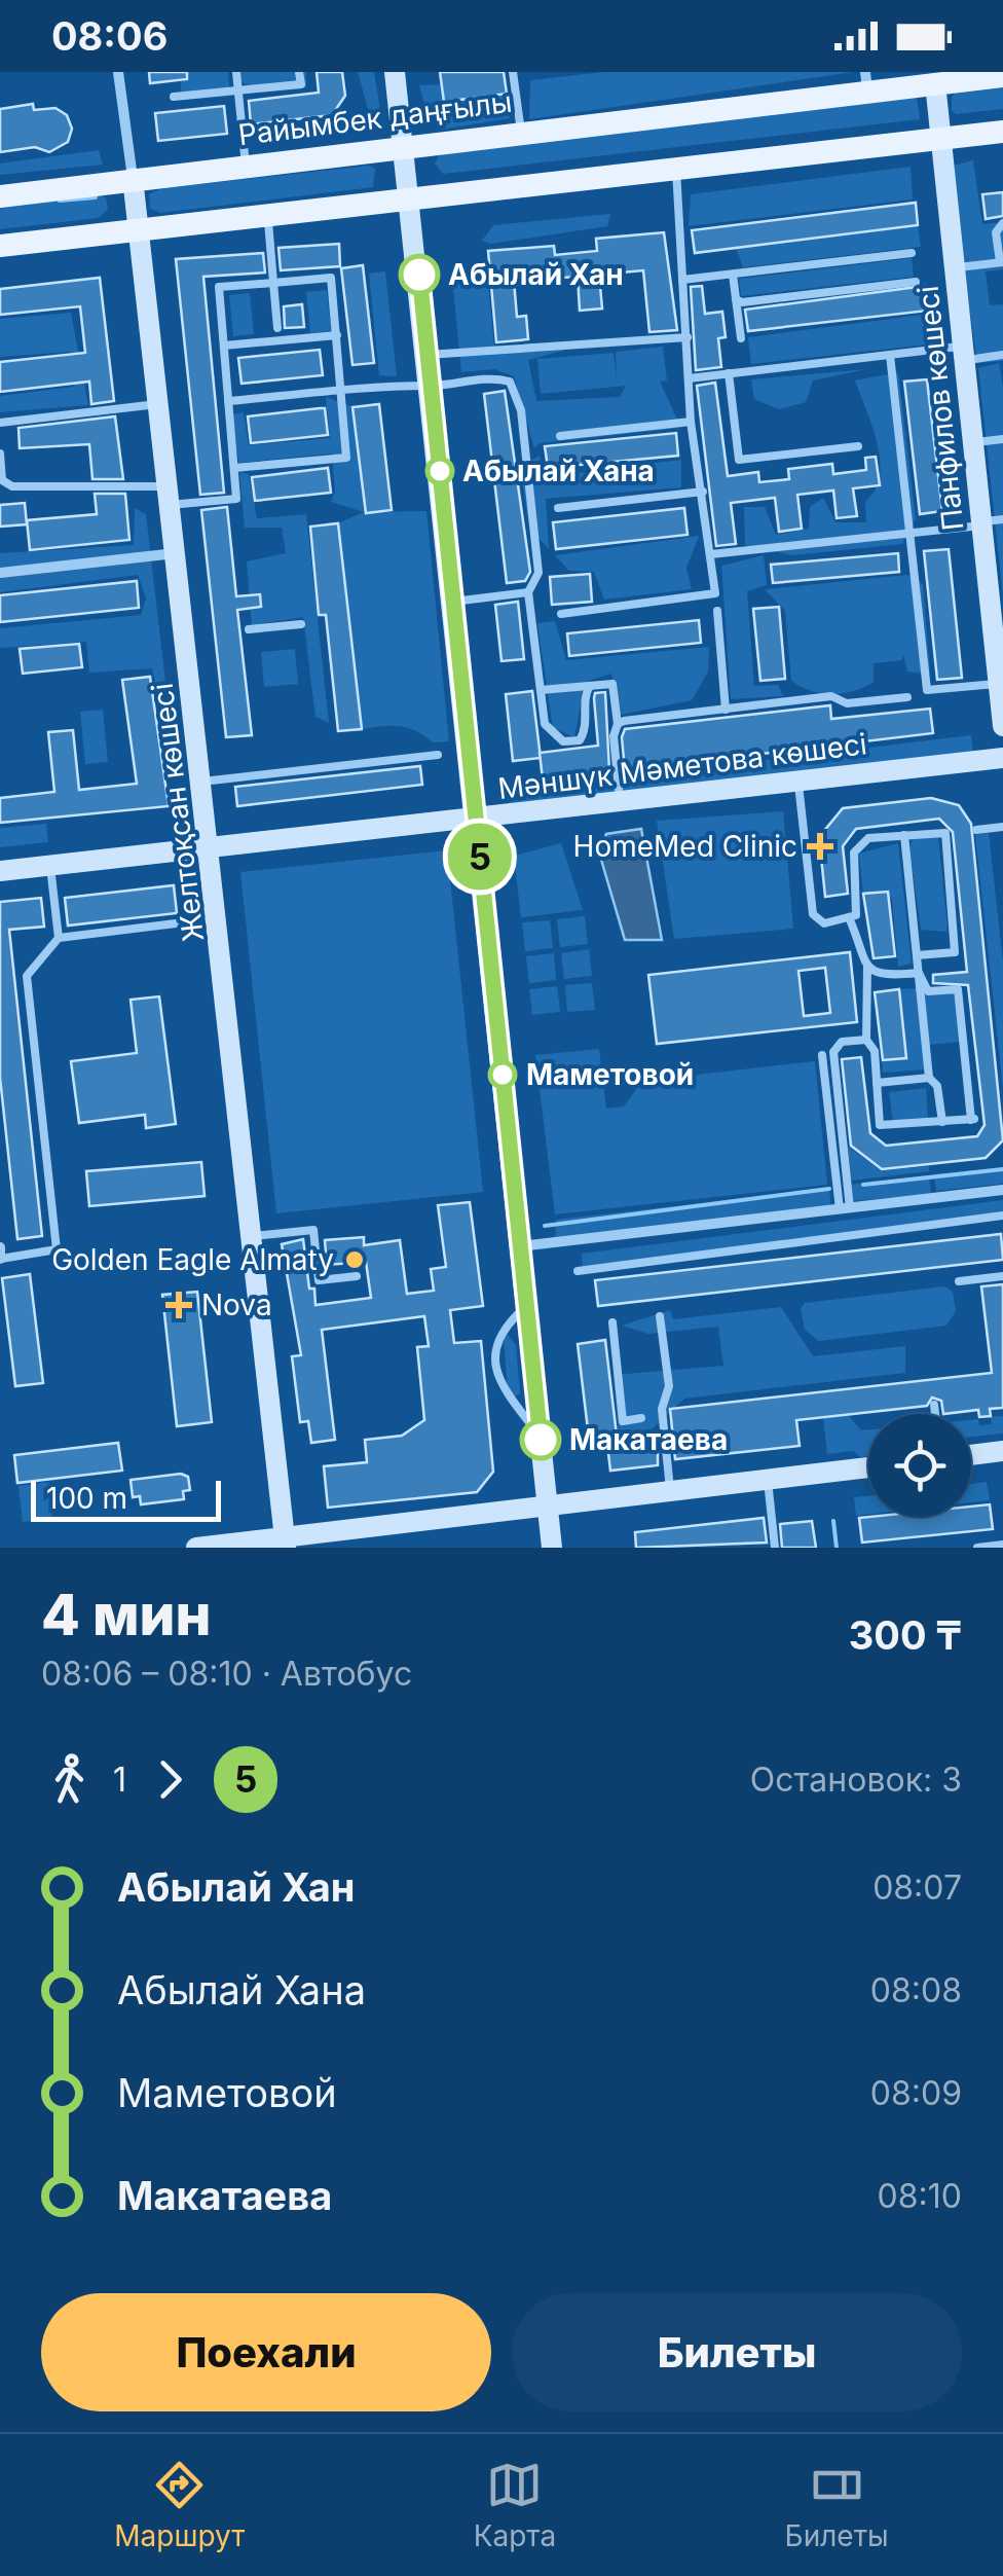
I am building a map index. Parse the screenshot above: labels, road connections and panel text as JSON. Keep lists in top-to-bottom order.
{
  "streets": {
    "main road": ["Райымбек даңғылы"],
    "street": ["Панфилов көшесі", "Мәншүк Мәметова көшесі", "Желтоқсан көшесі"]
  },
  "crossings": [
    ["Райымбек даңғылы", "Панфилов көшесі"],
    ["Райымбек даңғылы", "Желтоқсан көшесі"],
    ["Мәншүк Мәметова көшесі", "Желтоқсан көшесі"]
  ],
  "places": {
    "other": [
      "Абылай Хан",
      "Абылай Хана",
      "Маметовой",
      "Golden Eagle Almaty",
      "Макатаева"
    ],
    "health": ["HomeMed Clinic", "Nova"]
  },
  "lines": ["bus line 5"],
  "scale_bar": "100 m",
  "page": {
    "status": "08:06",
    "on_map": "5",
    "scale": "100 m",
    "heading": ["4 мин", "08:06 – 08:10 · Автобус", "300 ₸"],
    "legs": ["1", "5", "Остановок: 3"],
    "list": [
      {
        "name": "Абылай Хан",
        "value": "08:07"
      },
      {
        "name": "Абылай Хана",
        "value": "08:08"
      },
      {
        "name": "Маметовой",
        "value": "08:09"
      },
      {
        "name": "Макатаева",
        "value": "08:10"
      }
    ],
    "buttons": ["Поехали", "Билеты"],
    "tabs": ["Маршрут", "Карта", "Билеты"]
  }
}
